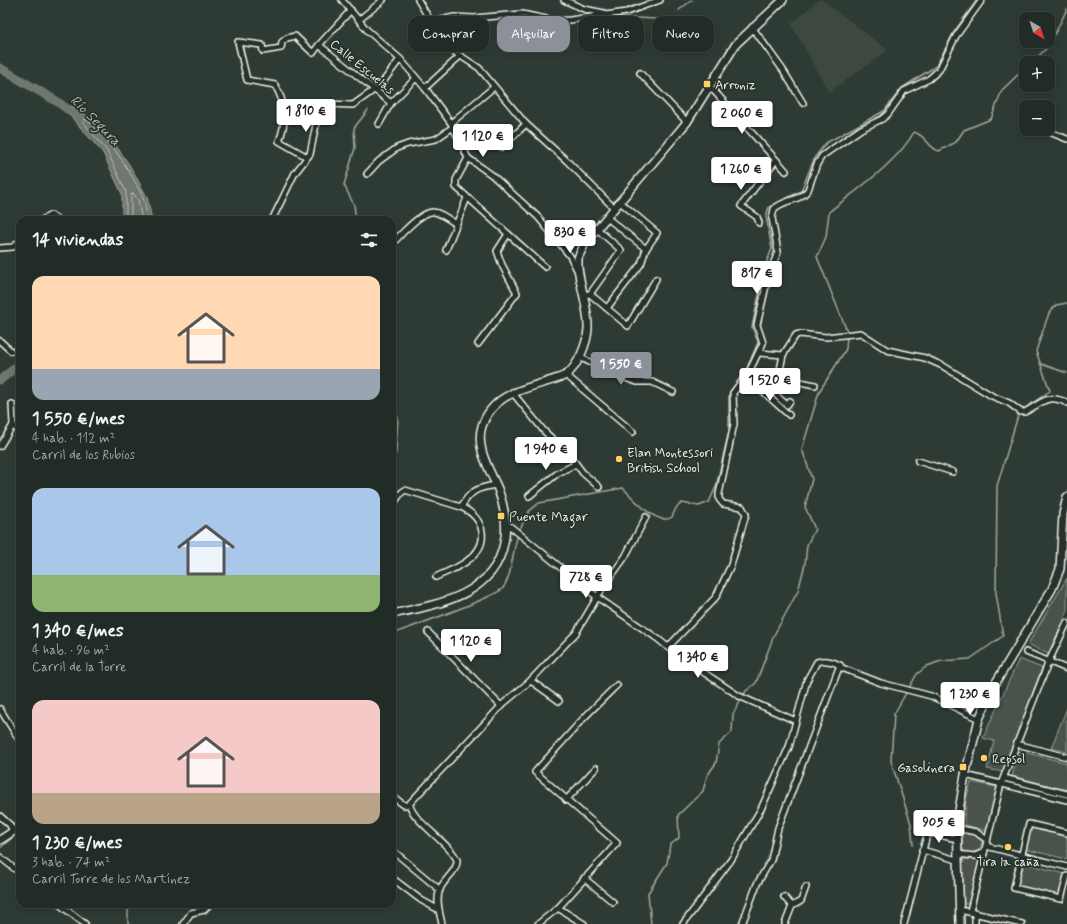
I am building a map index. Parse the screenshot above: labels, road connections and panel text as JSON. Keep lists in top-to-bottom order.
{
  "streets": {
    "street": ["Calle Escuelas"]
  },
  "water": ["Río Segura"],
  "places": {
    "transit": ["Arroniz", "Puente Magar", "Gasolinera"],
    "other": ["Elan Montessori British School", "Repsol", "Tira la caña"]
  },
  "north": "bottom right",
  "page": {
    "map_buttons": ["+", "−"],
    "chip": [
      "Comprar",
      "Alquilar",
      "Filtros",
      "Nuevo"
    ],
    "price": [
      "1 810 €",
      "2 060 €",
      "1 120 €",
      "1 260 €",
      "830 €",
      "817 €",
      "1 550 €",
      "1 520 €",
      "1 940 €",
      "728 €",
      "1 120 €",
      "1 340 €",
      "1 230 €",
      "905 €"
    ],
    "heading": "14 viviendas",
    "list": [
      {
        "name": "1 550 €/mes",
        "note": "4 hab. · 112 m² · Carril de los Rubios"
      },
      {
        "name": "1 340 €/mes",
        "note": "4 hab. · 96 m² · Carril de la Torre"
      },
      {
        "name": "1 230 €/mes",
        "note": "3 hab. · 74 m² · Carril Torre de los Martínez"
      }
    ]
  }
}
